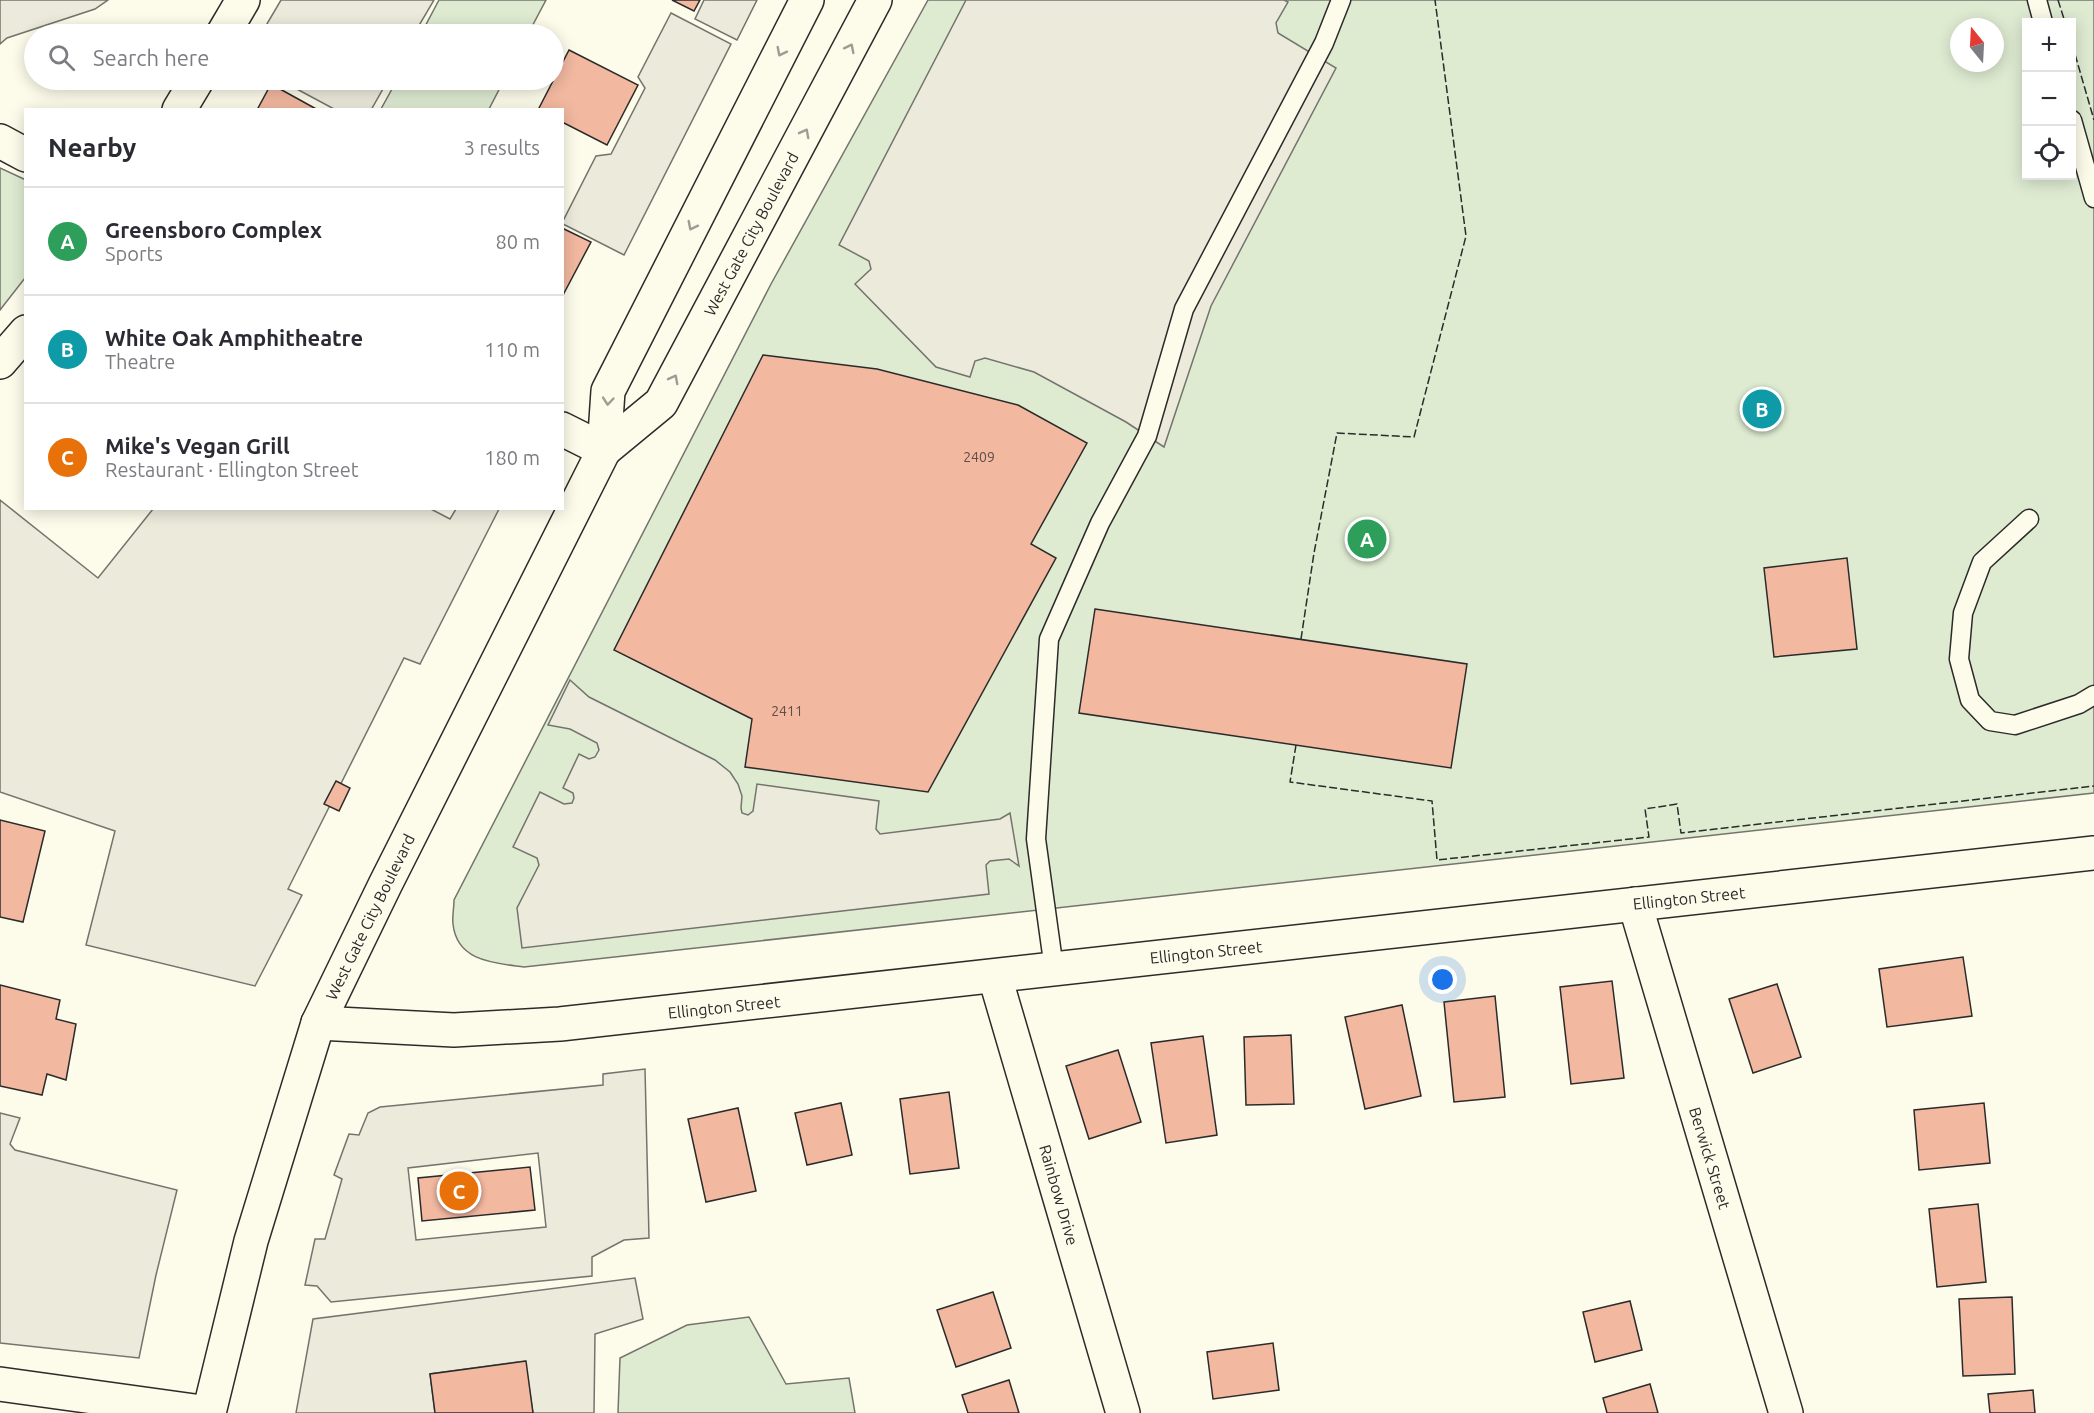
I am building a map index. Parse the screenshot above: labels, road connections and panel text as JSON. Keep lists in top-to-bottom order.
{
  "streets": {
    "street": [
      "West Gate City Boulevard",
      "Ellington Street",
      "Berwick Street",
      "Rainbow Drive"
    ]
  },
  "crossings": [
    ["West Gate City Boulevard", "Ellington Street"],
    ["Ellington Street", "Berwick Street"],
    ["Ellington Street", "Rainbow Drive"]
  ],
  "house_numbers": ["2409", "2411"],
  "north": "top",
  "page": {
    "map_buttons": ["+", "−"],
    "search": "Search here",
    "heading": ["Nearby", "3 results"],
    "list": [
      {
        "mark": "A",
        "name": "Greensboro Complex",
        "note": "Sports",
        "value": "80 m"
      },
      {
        "mark": "B",
        "name": "White Oak Amphitheatre",
        "note": "Theatre",
        "value": "110 m"
      },
      {
        "mark": "C",
        "name": "Mike's Vegan Grill",
        "note": "Restaurant · Ellington Street",
        "value": "180 m"
      }
    ],
    "pins": ["B", "A", "C"]
  }
}
